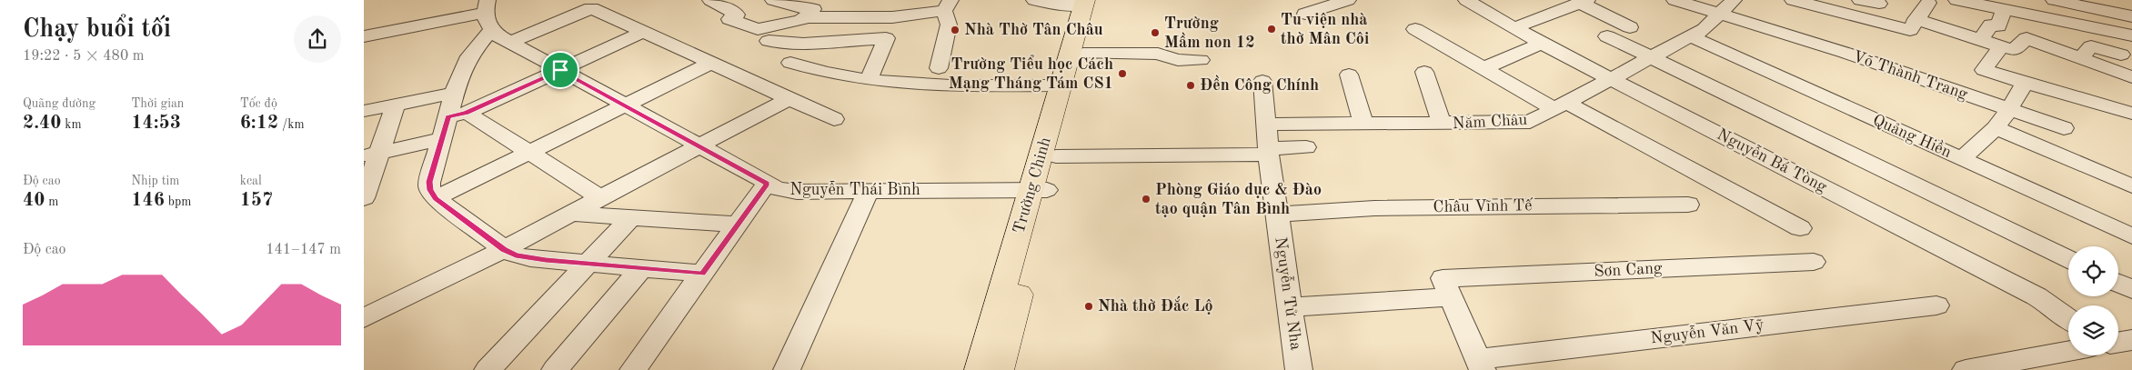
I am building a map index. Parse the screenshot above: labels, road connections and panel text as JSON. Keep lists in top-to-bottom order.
{
  "streets": {
    "main road": ["Trường Chinh"],
    "street": [
      "Võ Thành Trang",
      "Năm Châu",
      "Quảng Hiền",
      "Nguyễn Bá Tòng",
      "Nguyễn Thái Bình",
      "Châu Vĩnh Tế",
      "Sơn Cang",
      "Nguyễn Tử Nha",
      "Nguyễn Văn Vỹ"
    ]
  },
  "crossings": [
    ["Võ Thành Trang", "Năm Châu"],
    ["Năm Châu", "Quảng Hiền"],
    ["Năm Châu", "Nguyễn Bá Tòng"],
    ["Năm Châu", "Nguyễn Tử Nha"],
    ["Trường Chinh", "Nguyễn Thái Bình"],
    ["Châu Vĩnh Tế", "Nguyễn Tử Nha"],
    ["Sơn Cang", "Nguyễn Tử Nha"]
  ],
  "places": [
    "Tu viện nhà thờ Mân Côi",
    "Nhà Thờ Tân Châu",
    "Trường Mầm non 12",
    "Trường Tiểu học Cách Mạng Tháng Tám CS1",
    "Đền Công Chính",
    "Phòng Giáo dục & Đào tạo quận Tân Bình",
    "Nhà thờ Đắc Lộ"
  ],
  "page": {
    "heading": ["Chạy buổi tối", "19:22 · 5 × 480 m"],
    "stats": [
      ["Quãng đường", "2.40 km"],
      ["Thời gian", "14:53"],
      ["Tốc độ", "6:12 /km"],
      ["Độ cao", "40 m"],
      ["Nhịp tim", "146 bpm"],
      ["kcal", "157"]
    ],
    "chart": ["Độ cao", "141–147 m"]
  }
}
